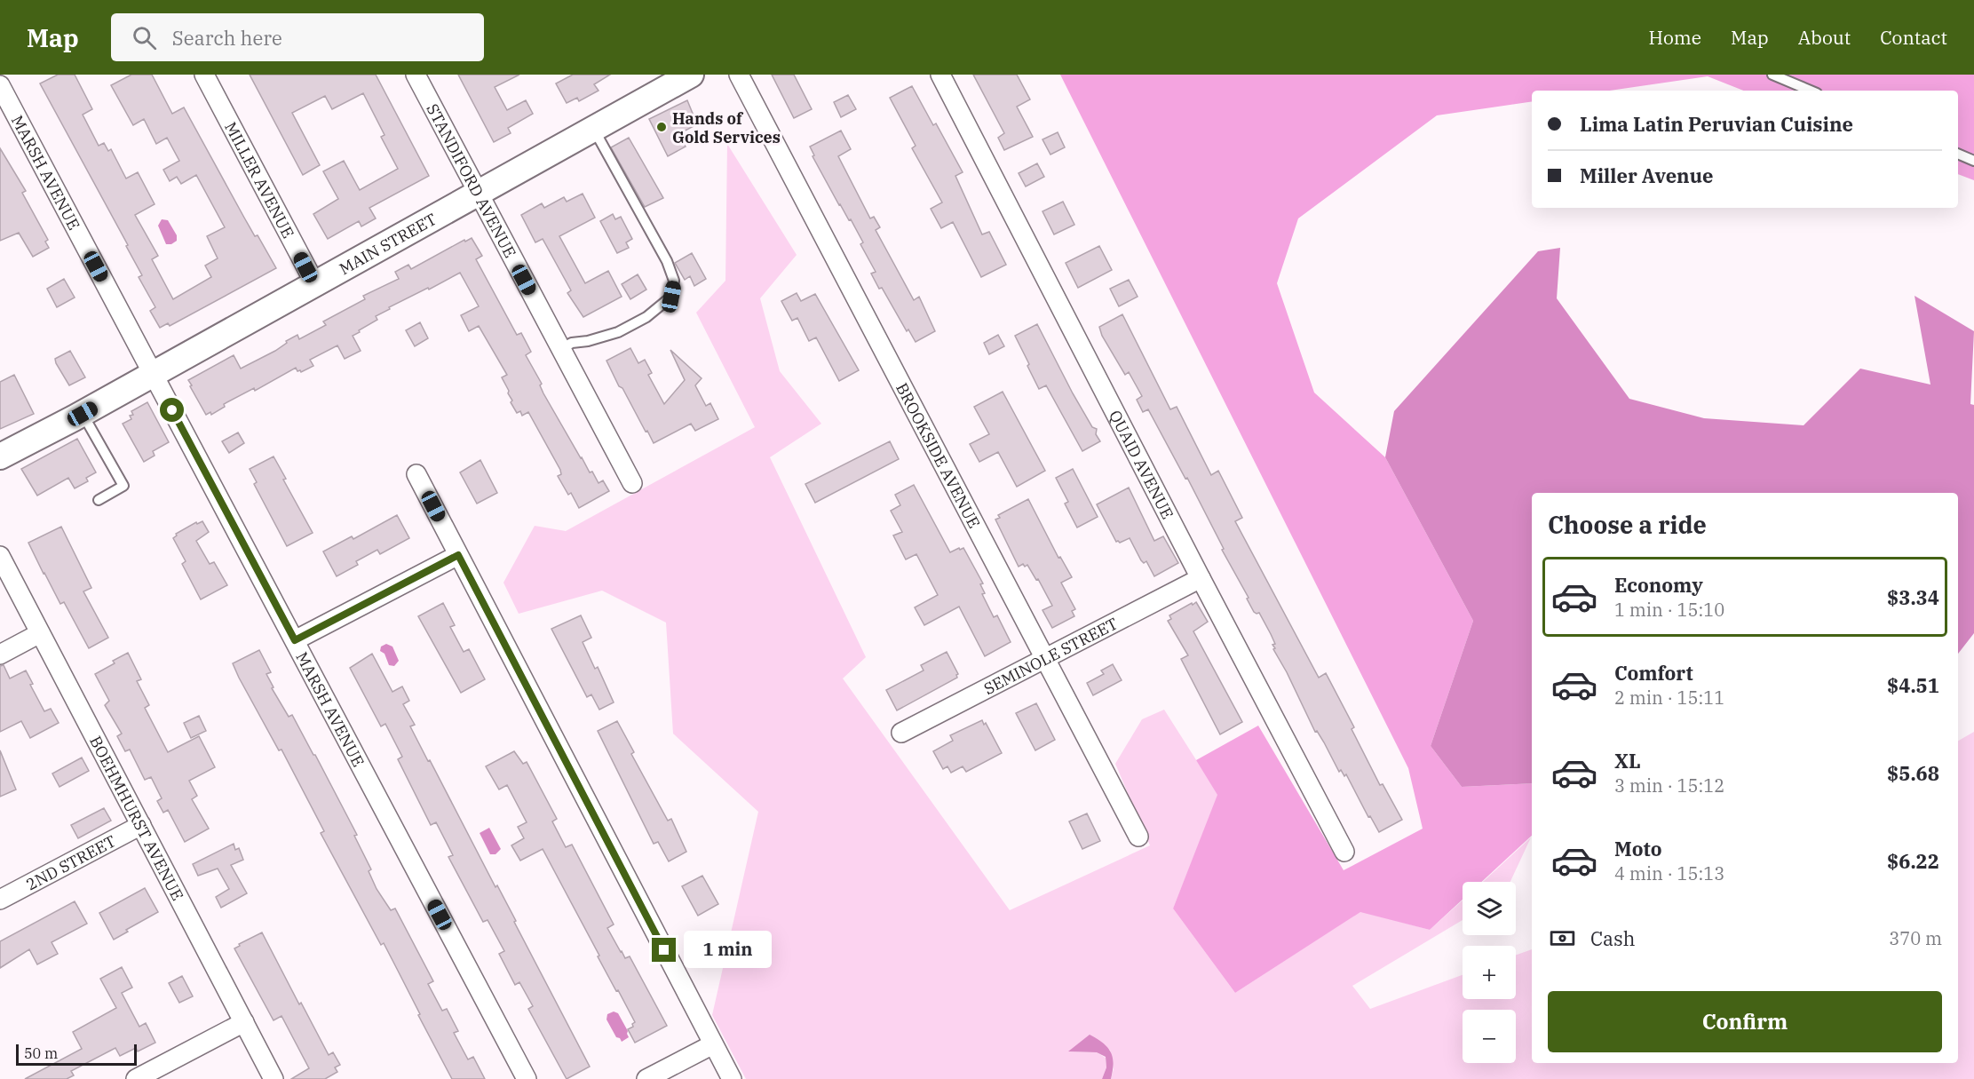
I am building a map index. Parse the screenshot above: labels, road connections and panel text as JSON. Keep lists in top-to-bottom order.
{
  "streets": {
    "main road": ["MAIN STREET"],
    "street": [
      "MARSH AVENUE",
      "MILLER AVENUE",
      "STANDIFORD AVENUE",
      "BROOKSIDE AVENUE",
      "QUAID AVENUE",
      "SEMINOLE STREET",
      "BOEHMHURST AVENUE",
      "2ND STREET"
    ]
  },
  "crossings": [
    ["MARSH AVENUE", "MAIN STREET"],
    ["MILLER AVENUE", "MAIN STREET"],
    ["STANDIFORD AVENUE", "MAIN STREET"],
    ["BROOKSIDE AVENUE", "SEMINOLE STREET"],
    ["QUAID AVENUE", "SEMINOLE STREET"],
    ["BOEHMHURST AVENUE", "2ND STREET"]
  ],
  "places": ["Hands of Gold Services"],
  "scale_bar": "50 m",
  "page": {
    "header": "Map",
    "search": "Search here",
    "nav": [
      "Home",
      "Map",
      "About",
      "Contact"
    ],
    "banner": ["Lima Latin Peruvian Cuisine", "Miller Avenue"],
    "heading": "Choose a ride",
    "list": [
      {
        "name": "Economy",
        "note": "1 min · 15:10",
        "value": "$3.34"
      },
      {
        "name": "Comfort",
        "note": "2 min · 15:11",
        "value": "$4.51"
      },
      {
        "name": "XL",
        "note": "3 min · 15:12",
        "value": "$5.68"
      },
      {
        "name": "Moto",
        "note": "4 min · 15:13",
        "value": "$6.22"
      }
    ],
    "map_buttons": ["+", "−"],
    "pay": ["Cash", "370 m"],
    "bubble": "1 min",
    "buttons": "Confirm",
    "scale": "50 m"
  }
}
